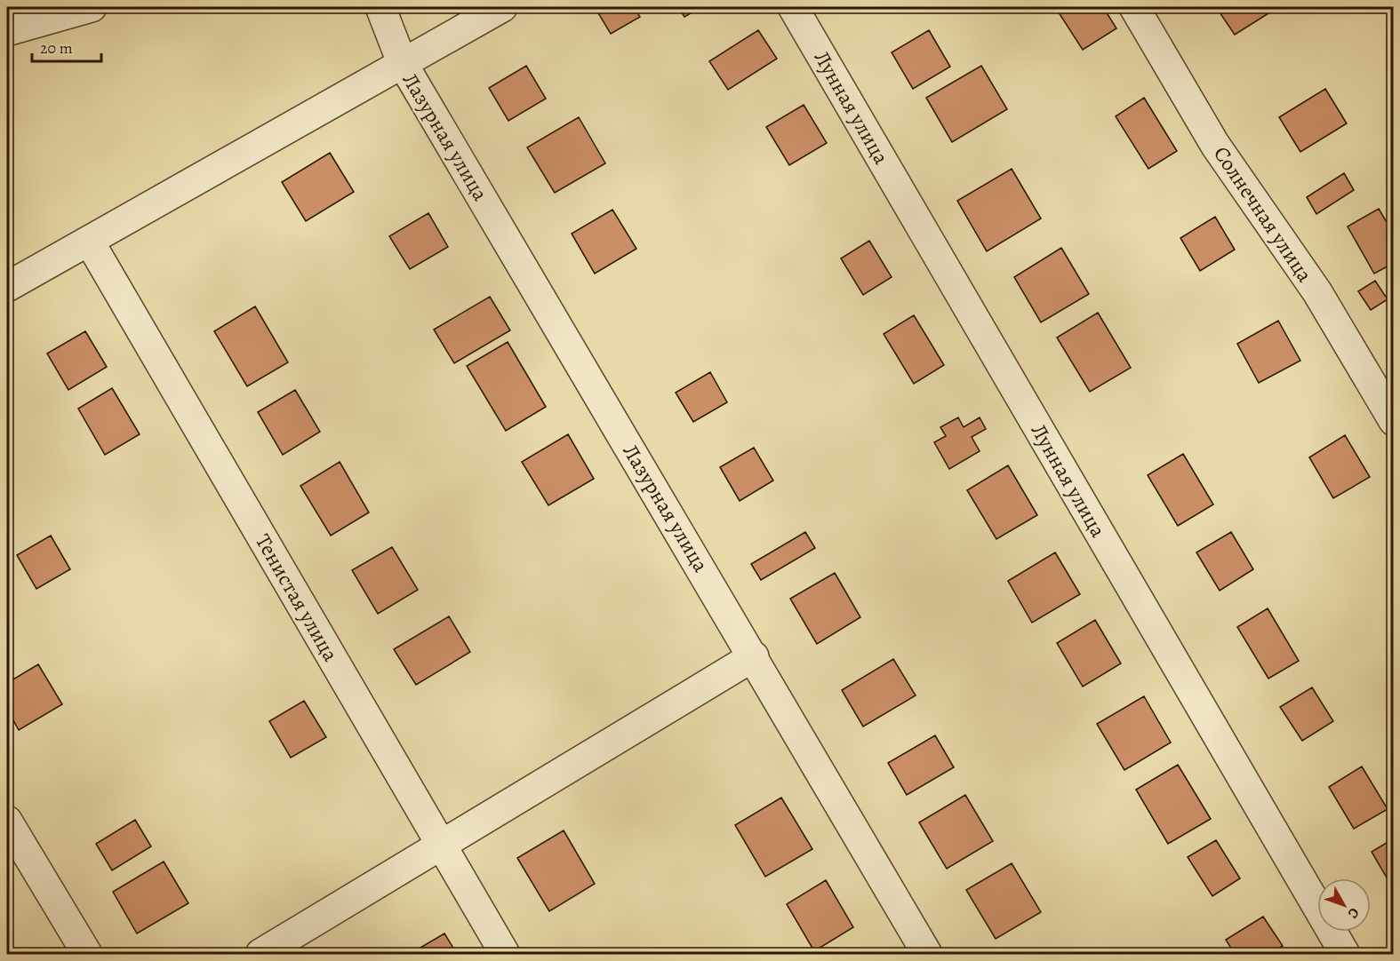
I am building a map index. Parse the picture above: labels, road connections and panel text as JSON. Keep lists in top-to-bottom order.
{
  "streets": {
    "street": [
      "Лунная улица",
      "Лазурная улица",
      "Солнечная улица",
      "Тенистая улица"
    ]
  },
  "scale_bar": "20 m",
  "north": "bottom right"
}
